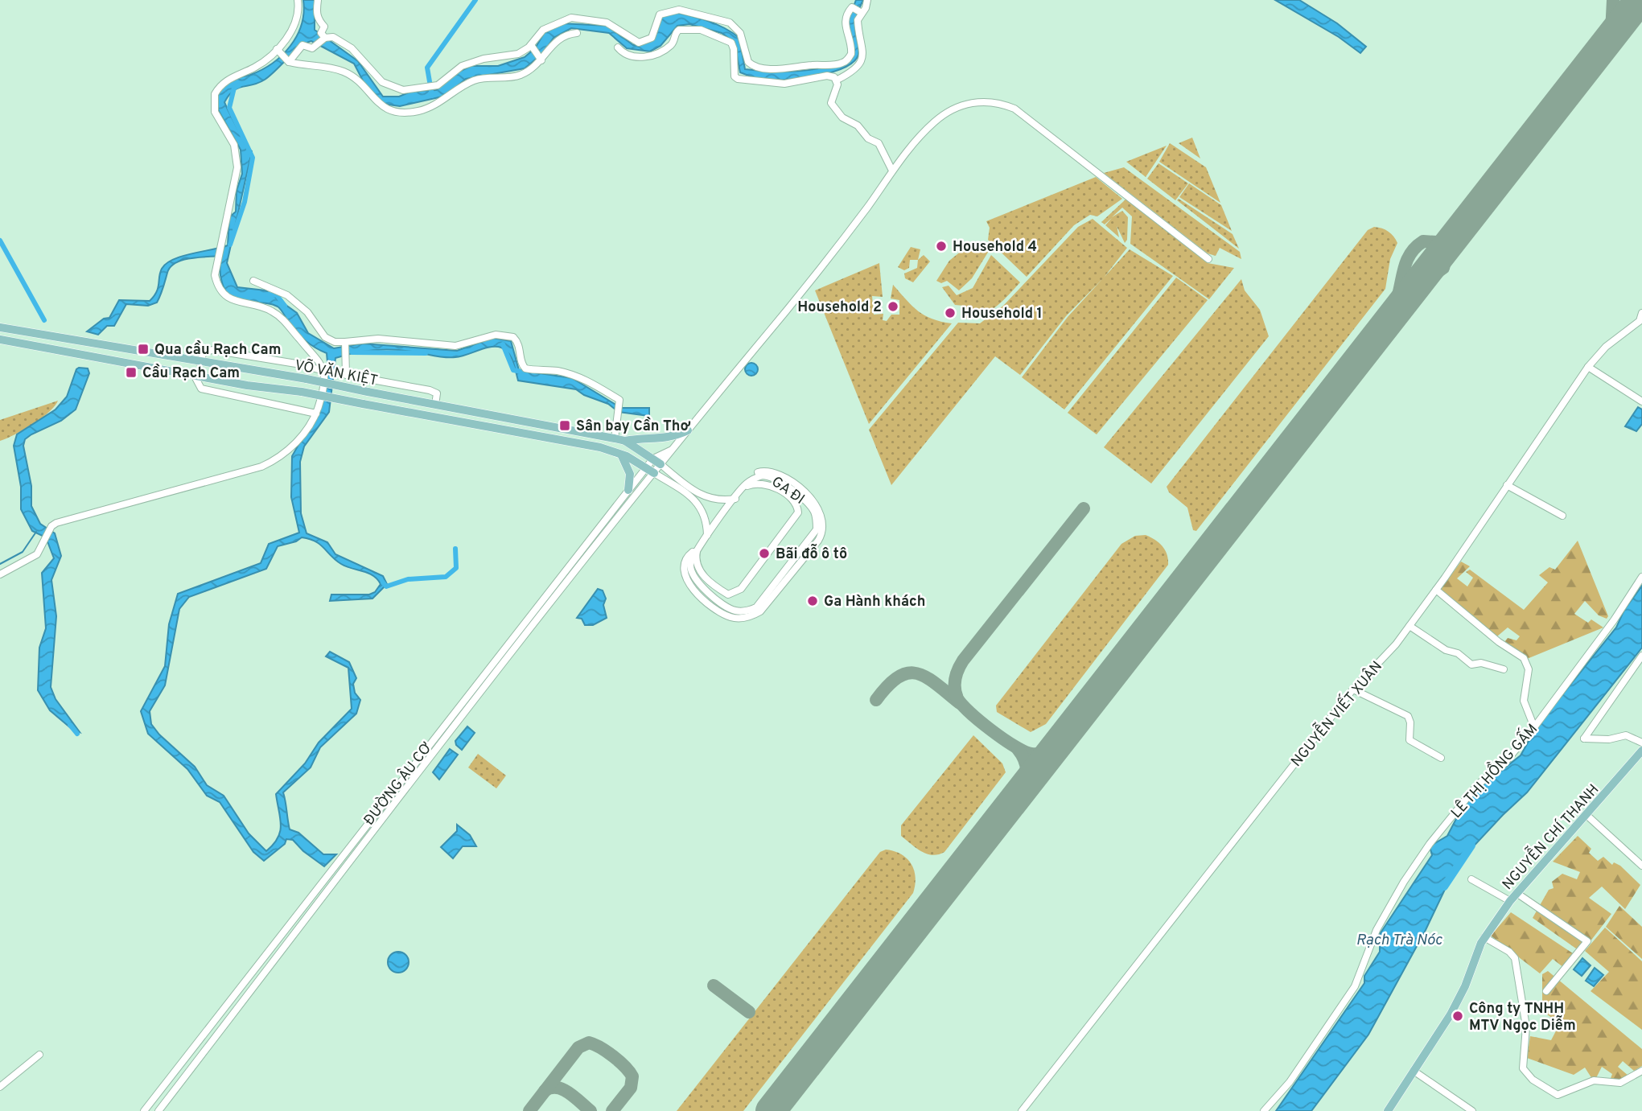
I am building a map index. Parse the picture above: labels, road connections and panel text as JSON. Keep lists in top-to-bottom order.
{
  "streets": {
    "main road": ["VÕ VĂN KIỆT", "NGUYỄN CHÍ THANH"],
    "street": [
      "GA ĐI",
      "NGUYỄN VIẾT XUÂN",
      "LÊ THỊ HỒNG GẤM",
      "ĐƯỜNG ÂU CƠ"
    ]
  },
  "crossings": [
    ["VÕ VĂN KIỆT", "ĐƯỜNG ÂU CƠ"]
  ],
  "water": ["Rạch Trà Nóc"],
  "places": {
    "other": [
      "Household 4",
      "Household 2",
      "Household 1",
      "Bãi đỗ ô tô",
      "Ga Hành khách",
      "Công ty TNHH MTV Ngọc Diễm"
    ],
    "transit": ["Qua cầu Rạch Cam", "Cầu Rạch Cam", "Sân bay Cần Thơ"]
  }
}
